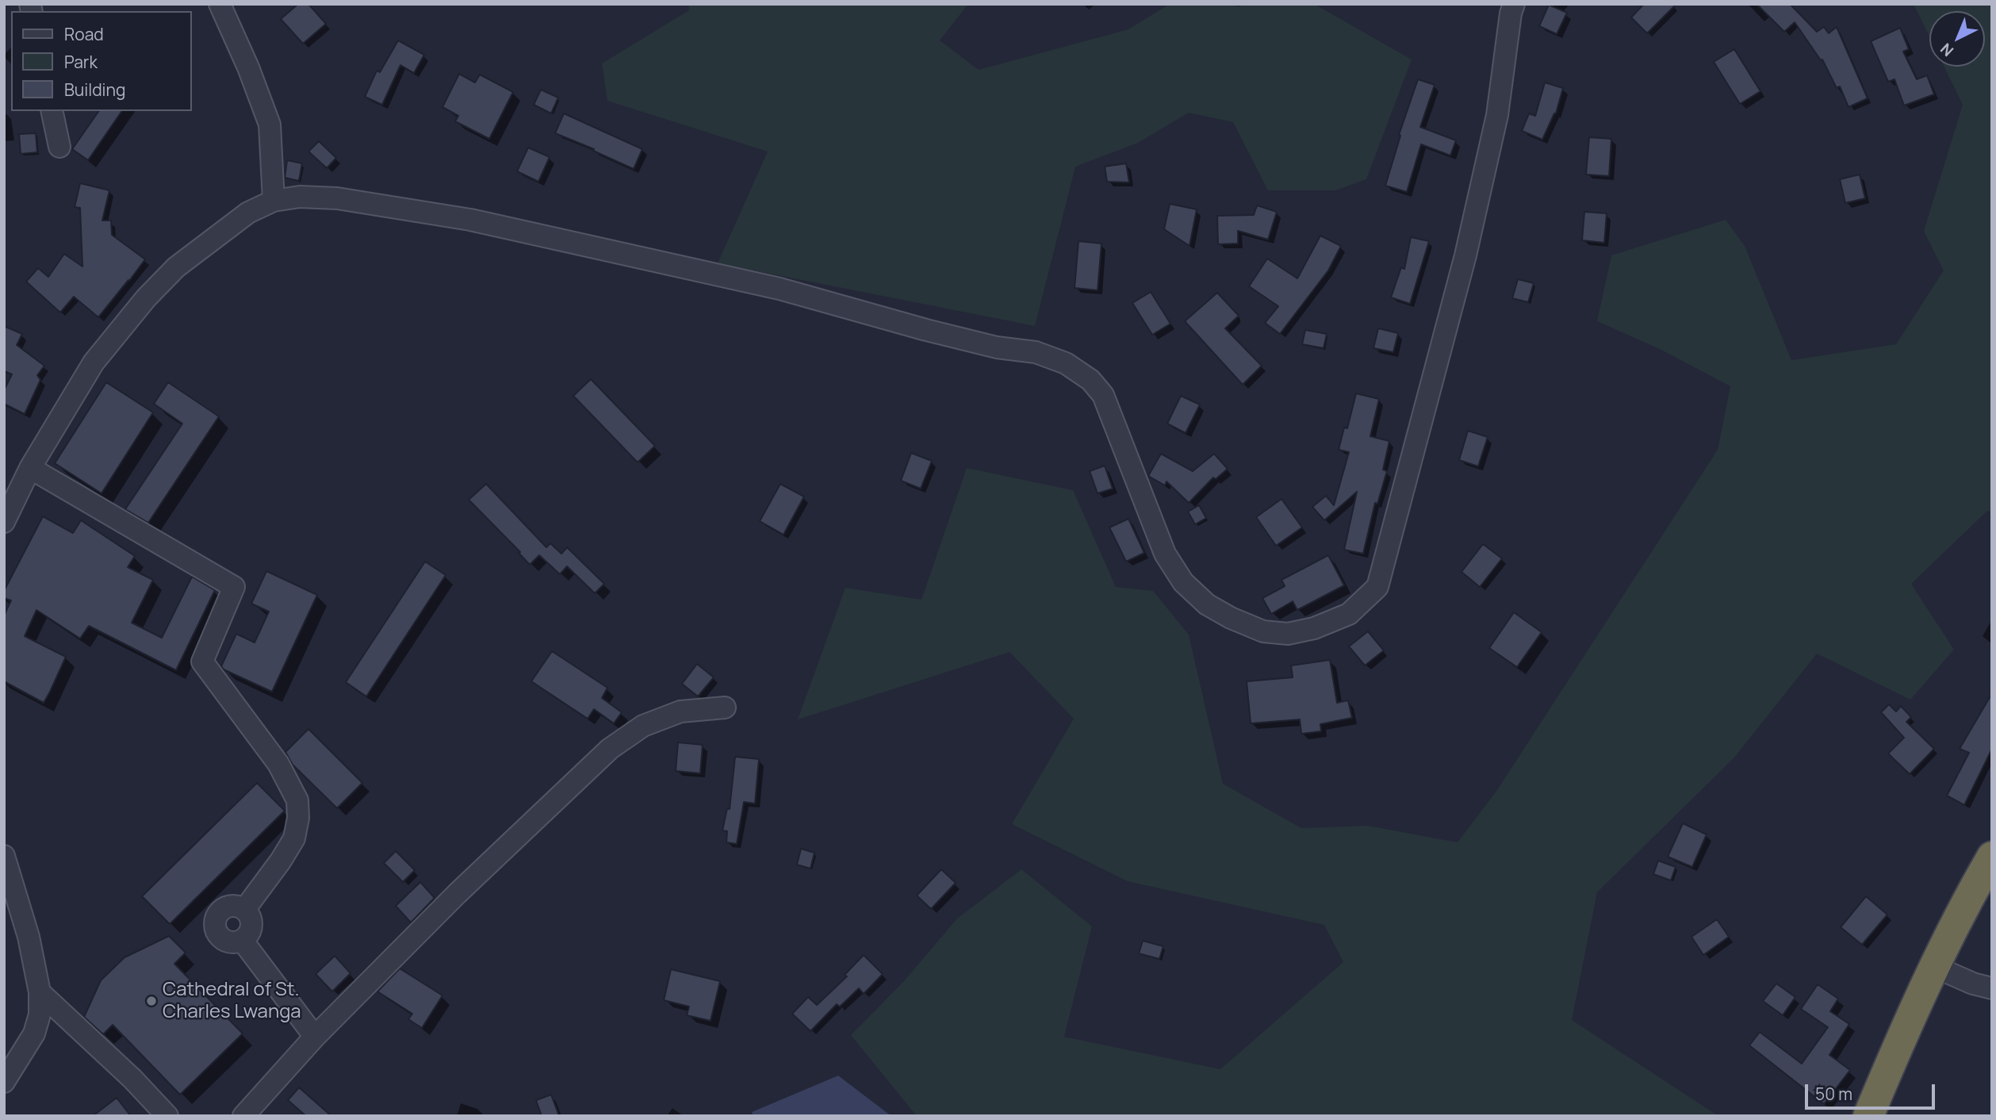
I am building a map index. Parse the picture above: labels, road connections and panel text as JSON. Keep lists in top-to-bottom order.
{
  "places": ["Cathedral of St. Charles Lwanga"],
  "legend": ["Road", "Park", "Building"],
  "scale_bar": "50 m",
  "north": "bottom left"
}
